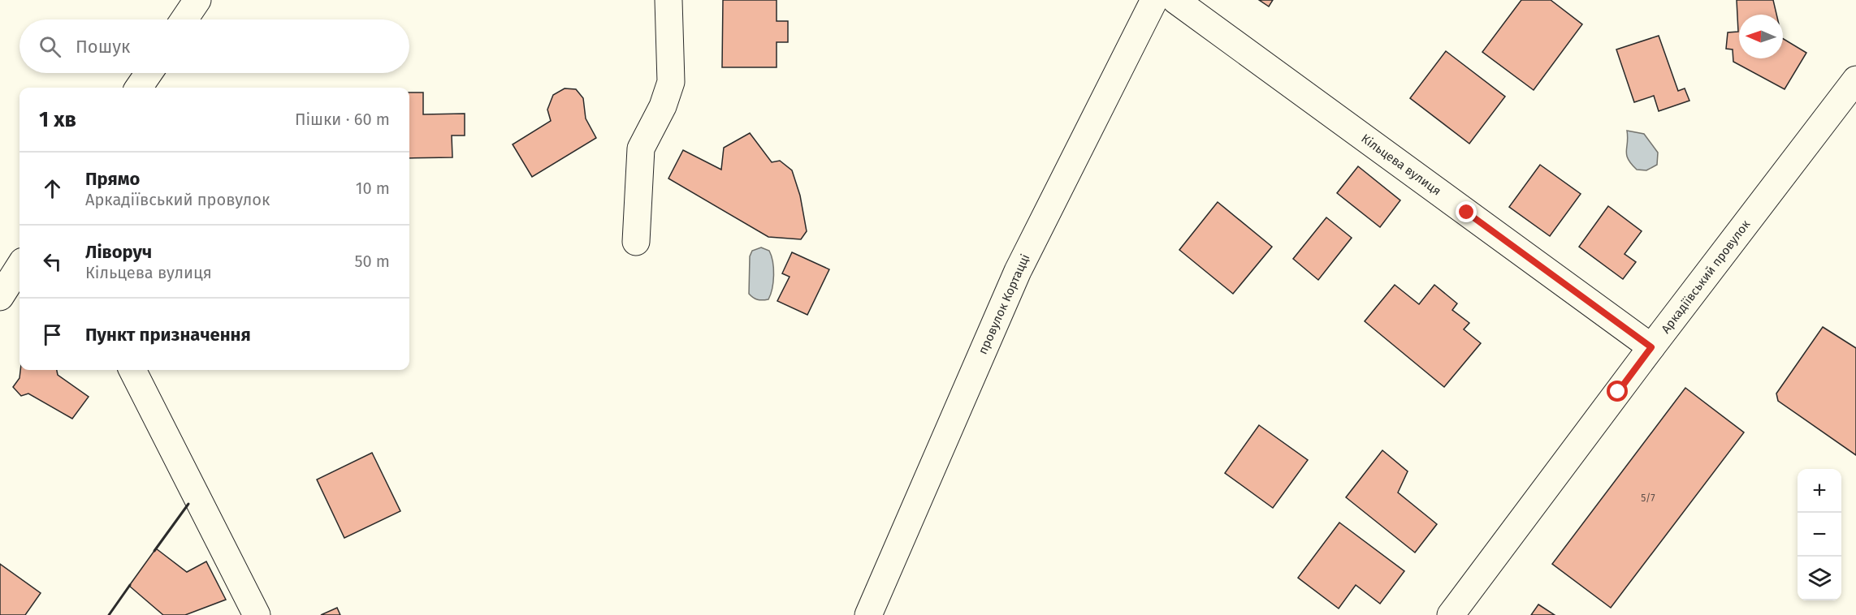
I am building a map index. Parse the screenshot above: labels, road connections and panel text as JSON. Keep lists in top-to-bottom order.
{
  "streets": {
    "street": ["Кільцева вулиця", "Аркадіївський провулок", "провулок Кортацці"]
  },
  "crossings": [
    ["Кільцева вулиця", "Аркадіївський провулок"]
  ],
  "house_numbers": ["5/7"],
  "north": "left",
  "page": {
    "search": "Пошук",
    "heading": ["1 хв", "Пішки · 60 m"],
    "list": [
      ["Прямо", "Аркадіївський провулок", "10 m"],
      ["Ліворуч", "Кільцева вулиця", "50 m"],
      "Пункт призначення"
    ],
    "map_buttons": ["+", "−"]
  }
}
